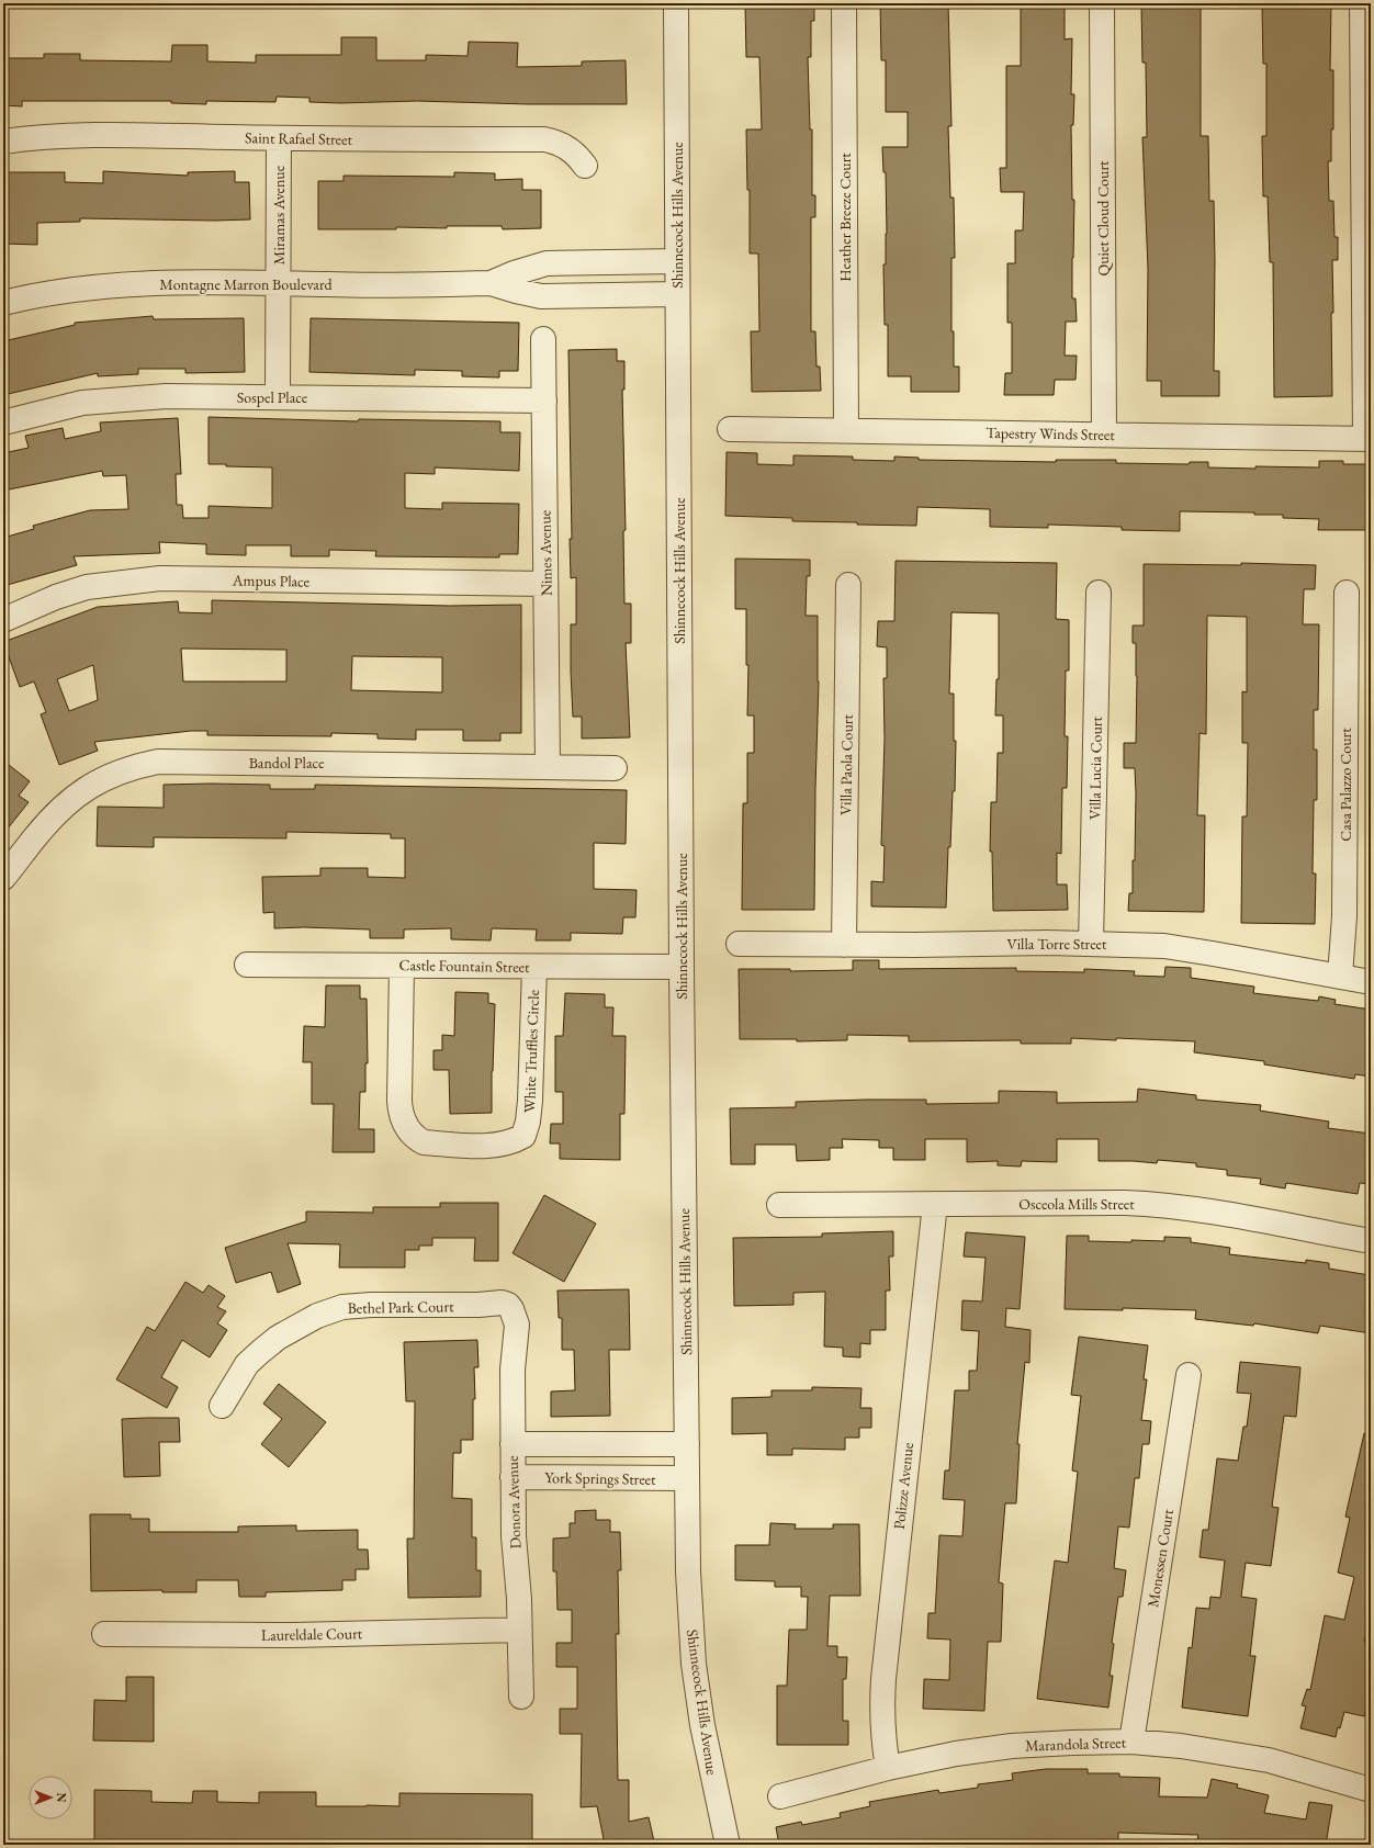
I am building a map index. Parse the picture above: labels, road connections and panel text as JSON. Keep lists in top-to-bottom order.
{
  "streets": {
    "street": [
      "Saint Rafael Street",
      "Miramas Avenue",
      "Shinnecock Hills Avenue",
      "Heather Breeze Court",
      "Quiet Cloud Court",
      "Montagne Marron Boulevard",
      "Sospel Place",
      "Tapestry Winds Street",
      "Nimes Avenue",
      "Ampus Place",
      "Bandol Place",
      "Villa Paola Court",
      "Villa Lucia Court",
      "Casa Palazzo Court",
      "Villa Torre Street",
      "Castle Fountain Street",
      "White Truffles Circle",
      "Osceola Mills Street",
      "Bethel Park Court",
      "York Springs Street",
      "Polizze Avenue",
      "Donora Avenue",
      "Monessen Court",
      "Laureldale Court",
      "Marandola Street"
    ]
  },
  "crossings": [
    ["Saint Rafael Street", "Miramas Avenue"],
    ["Miramas Avenue", "Montagne Marron Boulevard"],
    ["Miramas Avenue", "Sospel Place"],
    ["Shinnecock Hills Avenue", "Montagne Marron Boulevard"],
    ["Shinnecock Hills Avenue", "Castle Fountain Street"],
    ["Shinnecock Hills Avenue", "York Springs Street"],
    ["Heather Breeze Court", "Tapestry Winds Street"],
    ["Quiet Cloud Court", "Tapestry Winds Street"],
    ["Sospel Place", "Nimes Avenue"],
    ["Nimes Avenue", "Ampus Place"],
    ["Nimes Avenue", "Bandol Place"],
    ["Villa Paola Court", "Villa Torre Street"],
    ["Villa Lucia Court", "Villa Torre Street"],
    ["Casa Palazzo Court", "Villa Torre Street"],
    ["Castle Fountain Street", "White Truffles Circle"],
    ["Osceola Mills Street", "Polizze Avenue"],
    ["Bethel Park Court", "Donora Avenue"],
    ["York Springs Street", "Donora Avenue"],
    ["Polizze Avenue", "Marandola Street"],
    ["Donora Avenue", "Laureldale Court"],
    ["Monessen Court", "Marandola Street"]
  ],
  "north": "right"
}
